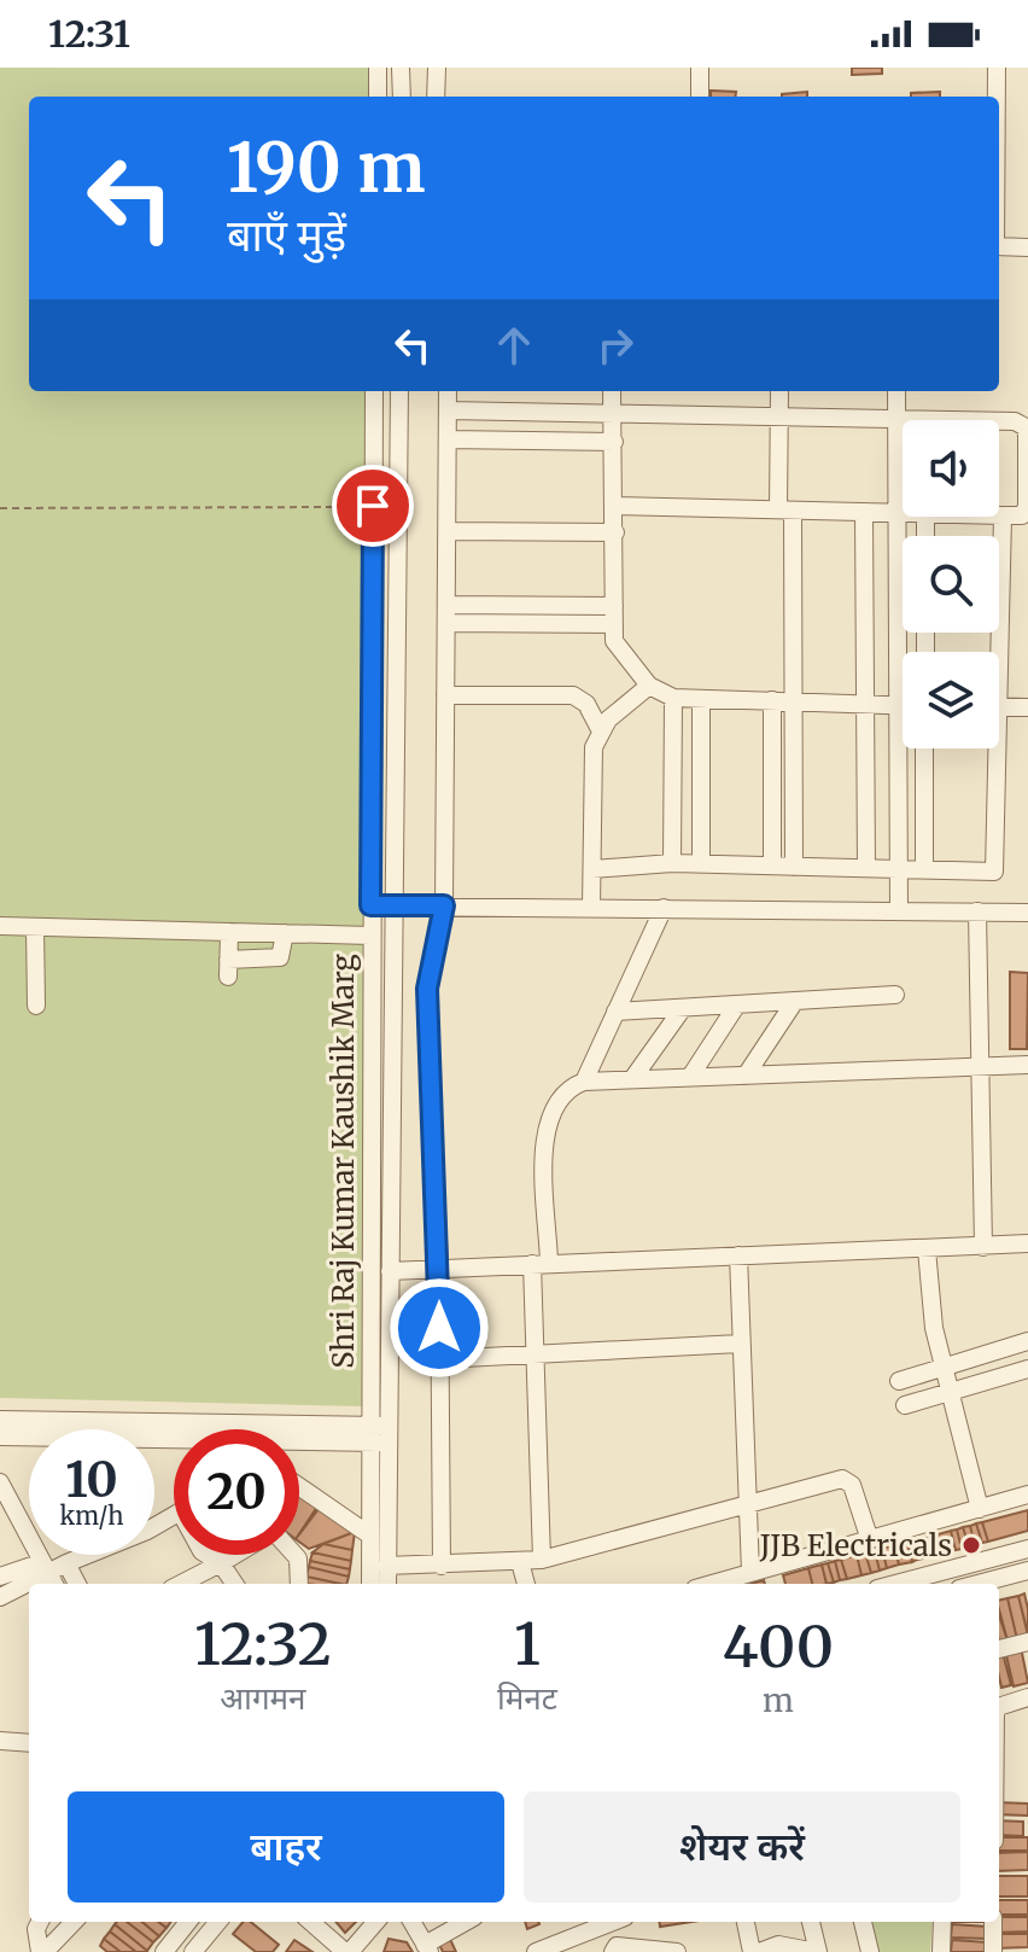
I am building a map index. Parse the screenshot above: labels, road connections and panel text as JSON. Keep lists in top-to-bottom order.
{
  "streets": {
    "street": ["Shri Raj Kumar Kaushik Marg"]
  },
  "places": ["JJB Electricals"],
  "page": {
    "status": "12:31",
    "turn": ["190 m", "बाएँ मुड़ें"],
    "speed": "10 km/h",
    "limit": "20",
    "eta": [
      "12:32",
      "आगमन",
      "1",
      "मिनट",
      "400",
      "m"
    ],
    "buttons": ["बाहर", "शेयर करें"]
  }
}
